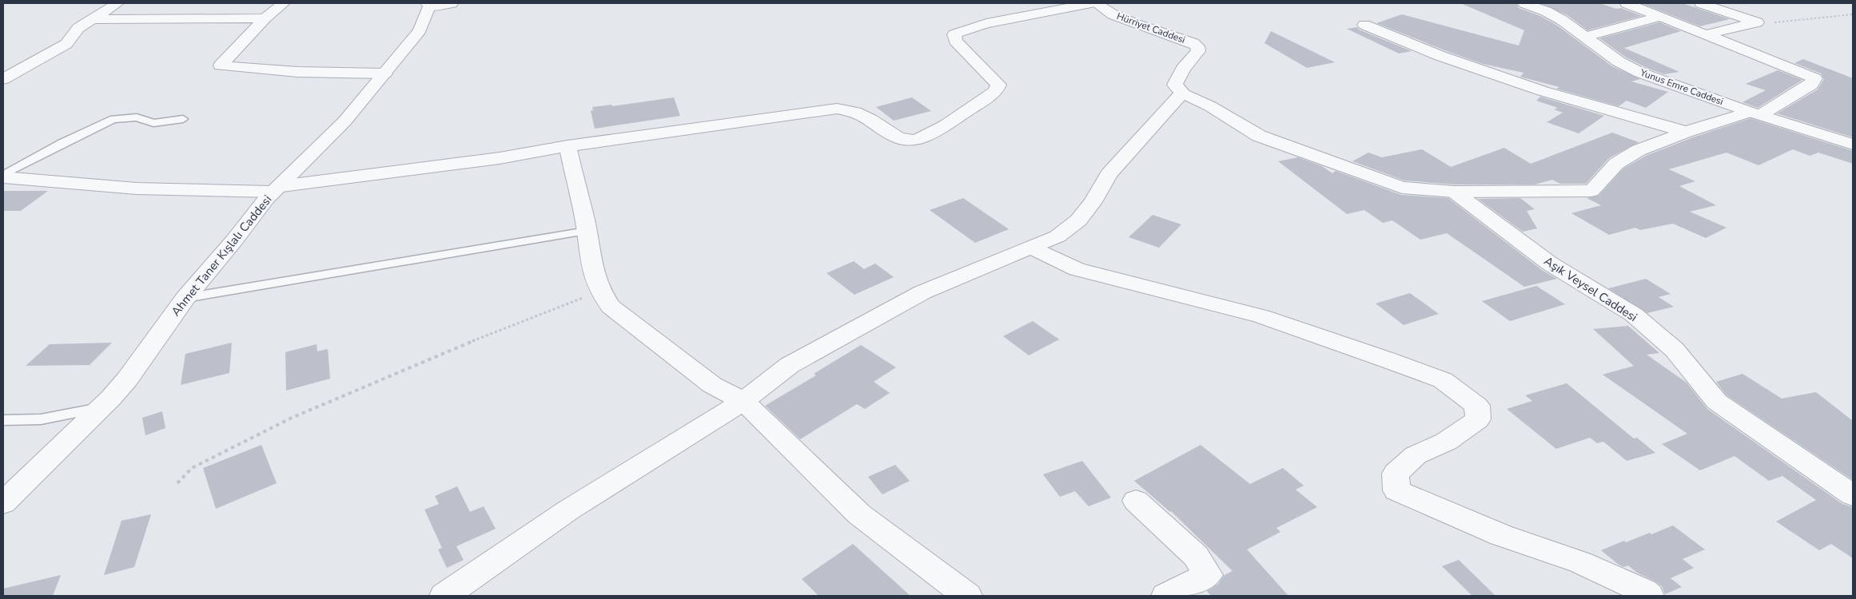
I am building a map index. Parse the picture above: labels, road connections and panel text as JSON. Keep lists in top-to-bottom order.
{
  "streets": {
    "street": [
      "Hürriyet Caddesi",
      "Yunus Emre Caddesi",
      "Ahmet Taner Kışlalı Caddesi",
      "Aşık Veysel Caddesi"
    ]
  }
}
